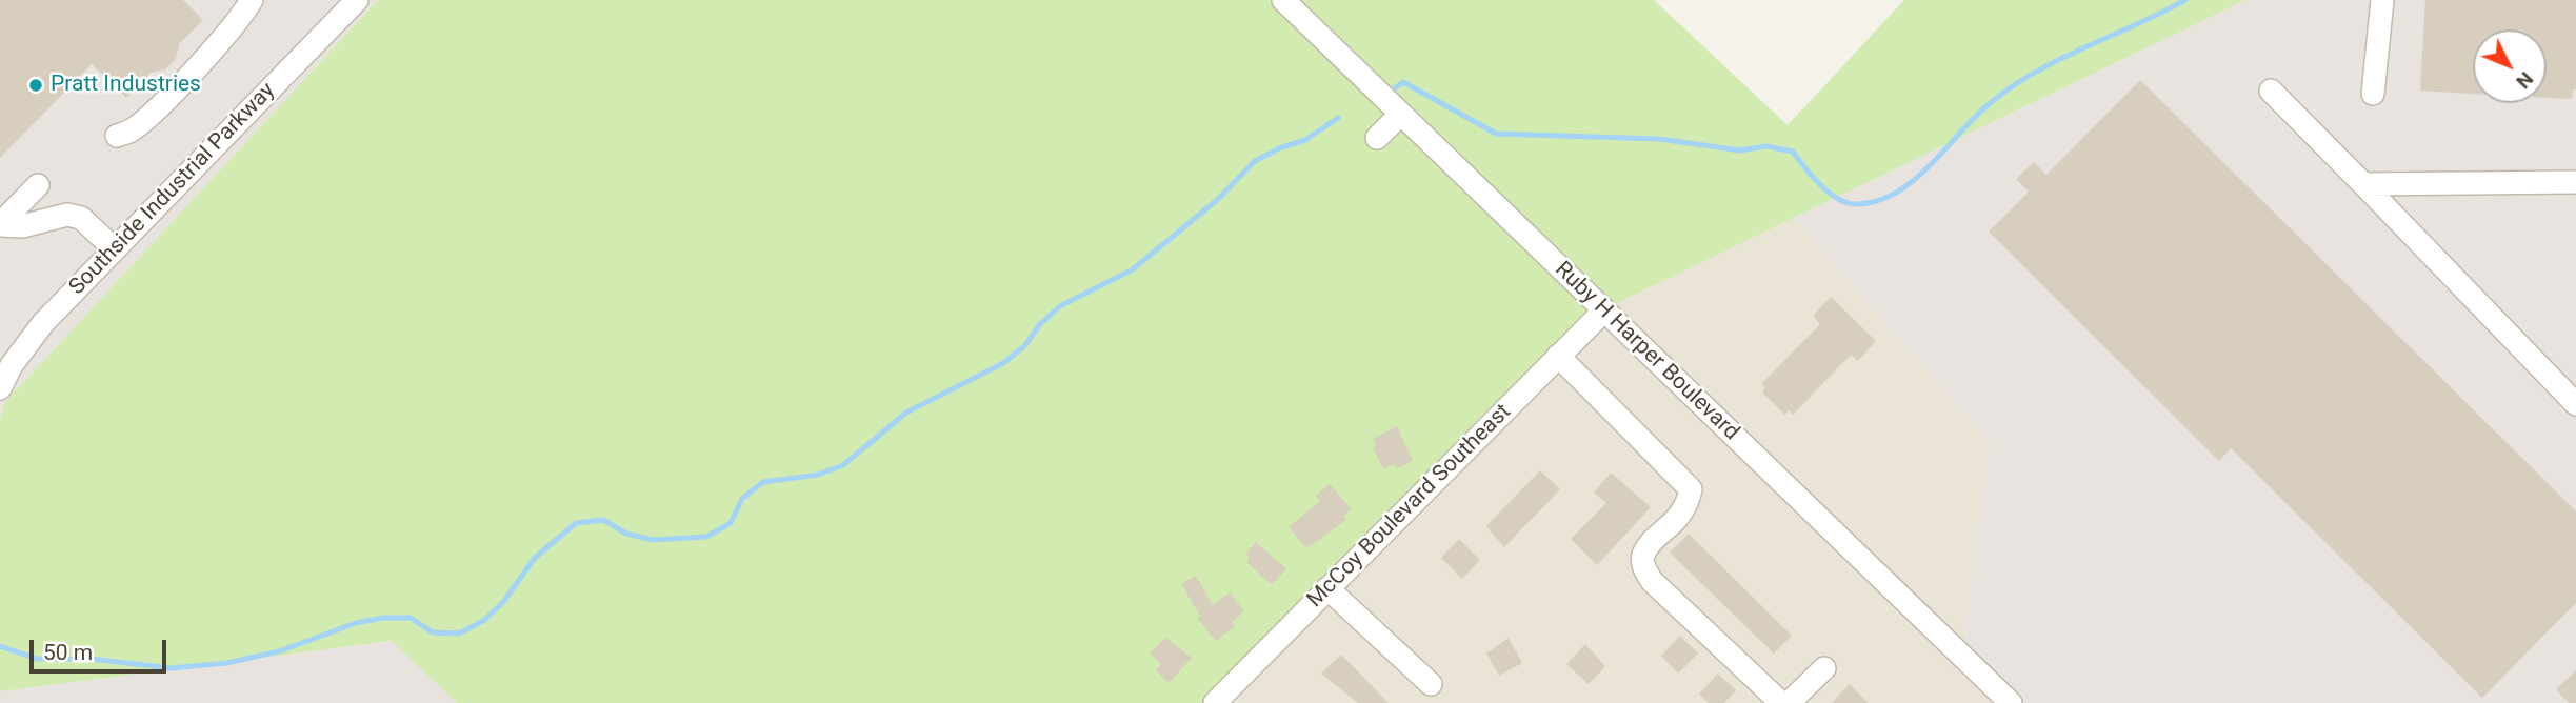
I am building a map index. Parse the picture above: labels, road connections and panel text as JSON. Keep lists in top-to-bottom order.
{
  "streets": {
    "street": ["Southside Industrial Parkway", "Ruby H Harper Boulevard", "McCoy Boulevard Southeast"]
  },
  "crossings": [
    ["Ruby H Harper Boulevard", "McCoy Boulevard Southeast"]
  ],
  "places": ["Pratt Industries"],
  "scale_bar": "50 m",
  "north": "bottom right"
}
